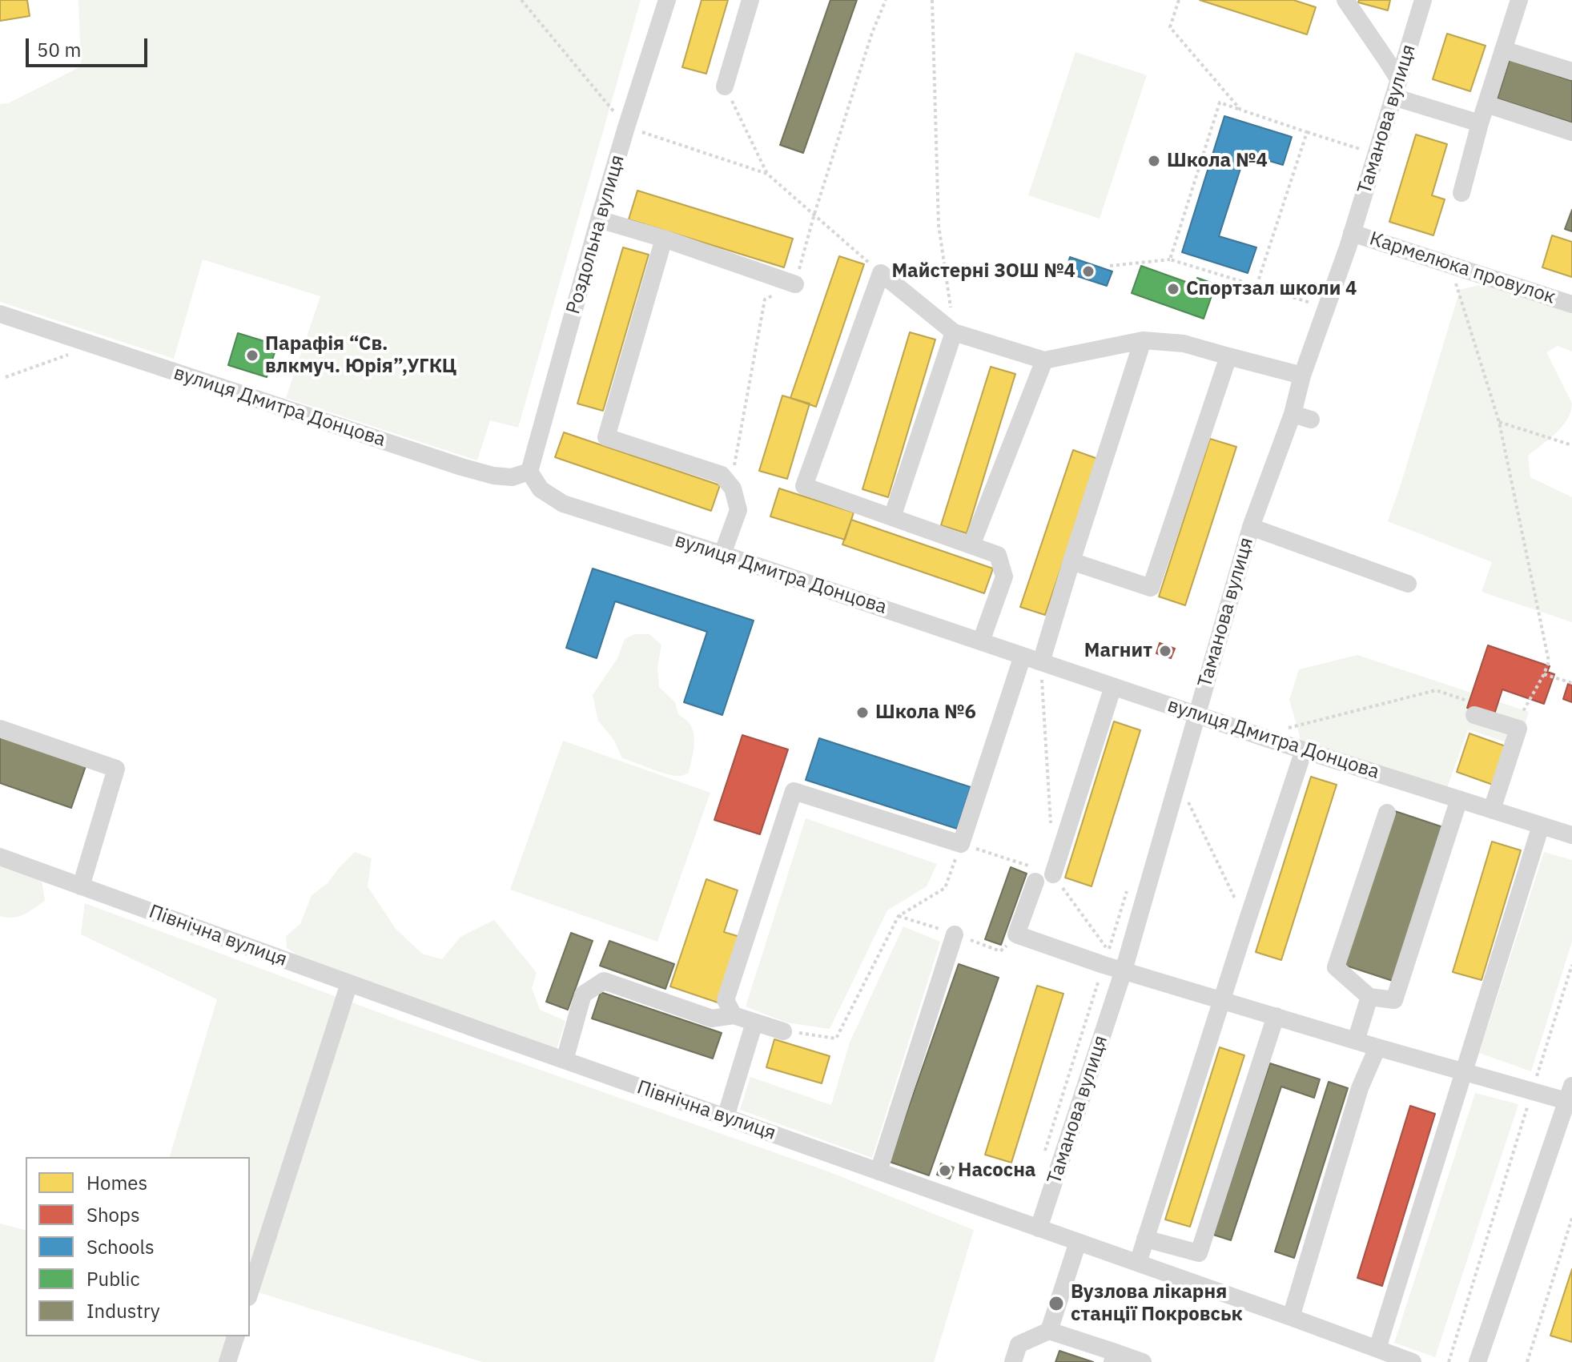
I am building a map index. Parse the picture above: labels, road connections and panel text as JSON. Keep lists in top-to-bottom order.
{
  "streets": {
    "street": [
      "Таманова вулиця",
      "Роздольна вулиця",
      "Кармелюка провулок",
      "вулиця Дмитра Донцова",
      "Північна вулиця"
    ]
  },
  "crossings": [
    ["Таманова вулиця", "Кармелюка провулок"],
    ["Таманова вулиця", "вулиця Дмитра Донцова"],
    ["Таманова вулиця", "Північна вулиця"],
    ["Роздольна вулиця", "вулиця Дмитра Донцова"]
  ],
  "places": [
    "Школа №4",
    "Майстерні ЗОШ №4",
    "Спортзал школи 4",
    "Парафія “Св. влкмуч. Юрія”,УГКЦ",
    "Магнит",
    "Школа №6",
    "Насосна",
    "Вузлова лікарня станції Покровськ"
  ],
  "legend": [
    "Homes",
    "Shops",
    "Schools",
    "Public",
    "Industry"
  ],
  "scale_bar": "50 m"
}
